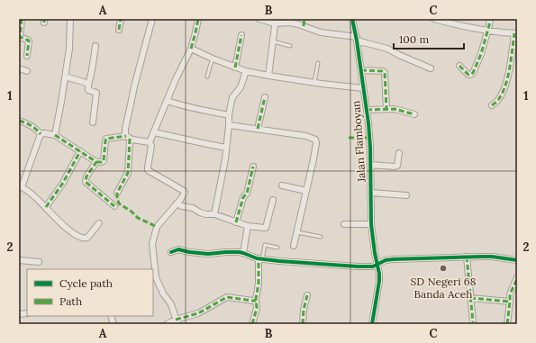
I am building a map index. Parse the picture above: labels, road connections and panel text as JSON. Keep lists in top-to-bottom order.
{
  "streets": {
    "street": ["Jalan Flamboyan"]
  },
  "places": ["SD Negeri 68 Banda Aceh"],
  "legend": ["Cycle path", "Path"],
  "scale_bar": "100 m",
  "grid": {
    "columns": ["A", "B", "C"],
    "rows": ["1", "2"]
  }
}
